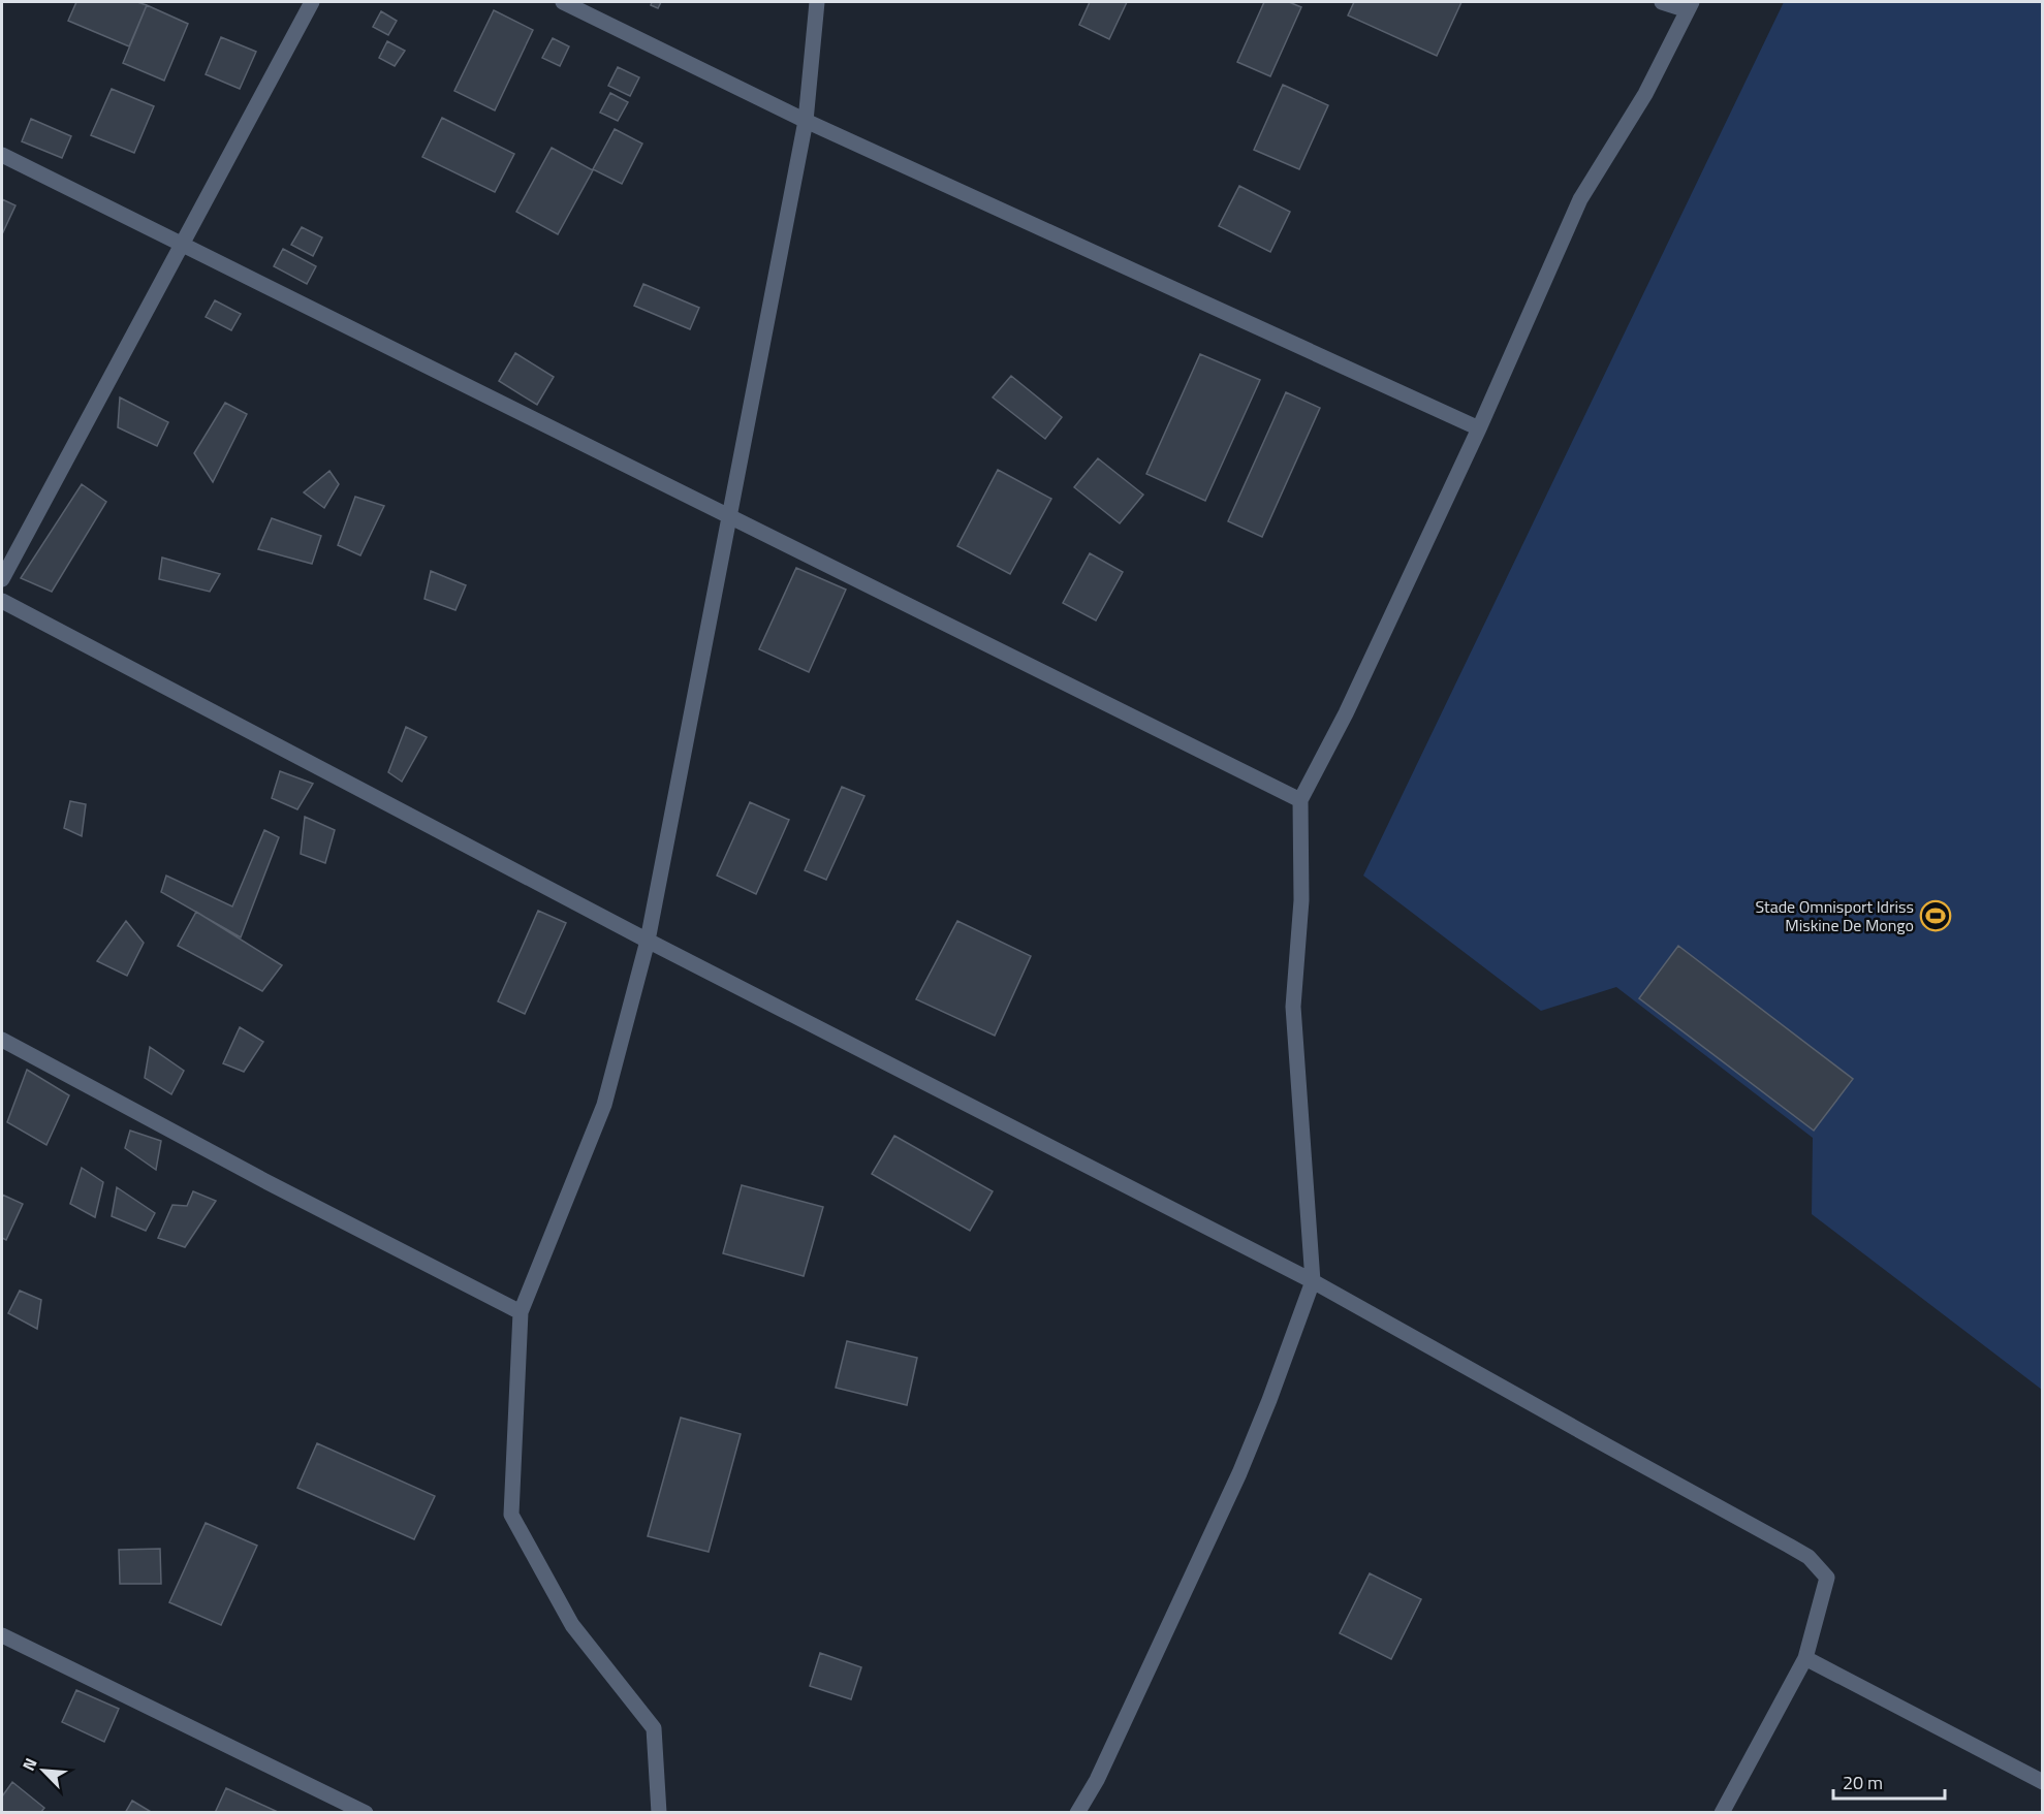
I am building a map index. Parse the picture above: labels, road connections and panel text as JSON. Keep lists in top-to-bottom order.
{
  "places": {
    "sports": ["Stade Omnisport Idriss Miskine De Mongo"]
  },
  "scale_bar": "20 m",
  "north": "top left"
}
